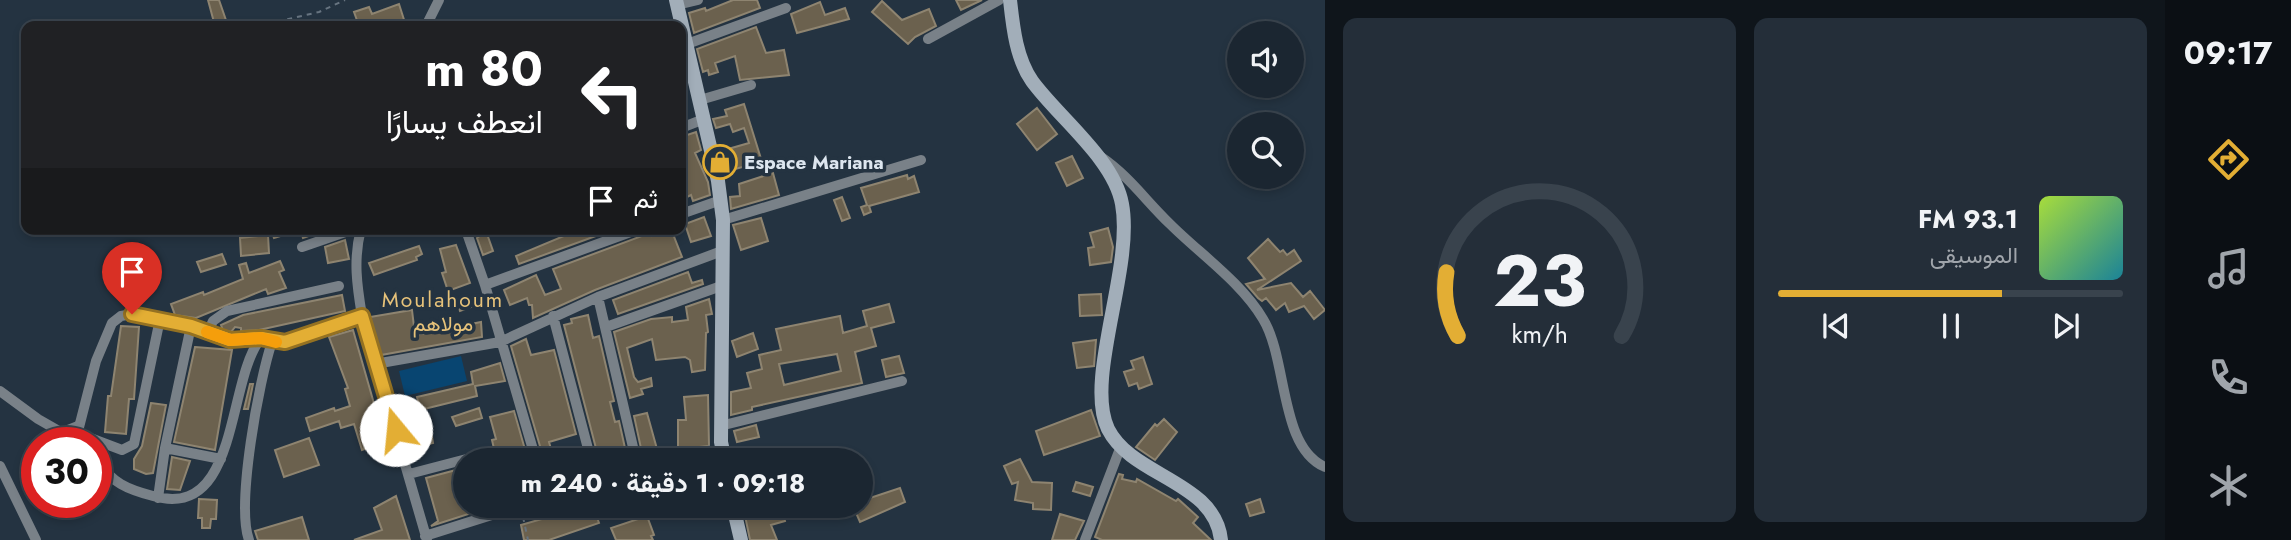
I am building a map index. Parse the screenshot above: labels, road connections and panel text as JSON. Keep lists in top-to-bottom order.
{
  "districts": ["Moulahoum مولاهم"],
  "places": {
    "shop": ["Espace Mariana"]
  },
  "page": {
    "tabs": "09:17",
    "turn": ["80 m", "انعطف يسارًا"],
    "then": "ثم",
    "song": ["93.1 FM", "الموسيقى"],
    "limit": "30",
    "trip": "09:18 · 1 دقيقة · 240 m",
    "gauge": ["23", "km/h"]
  }
}
